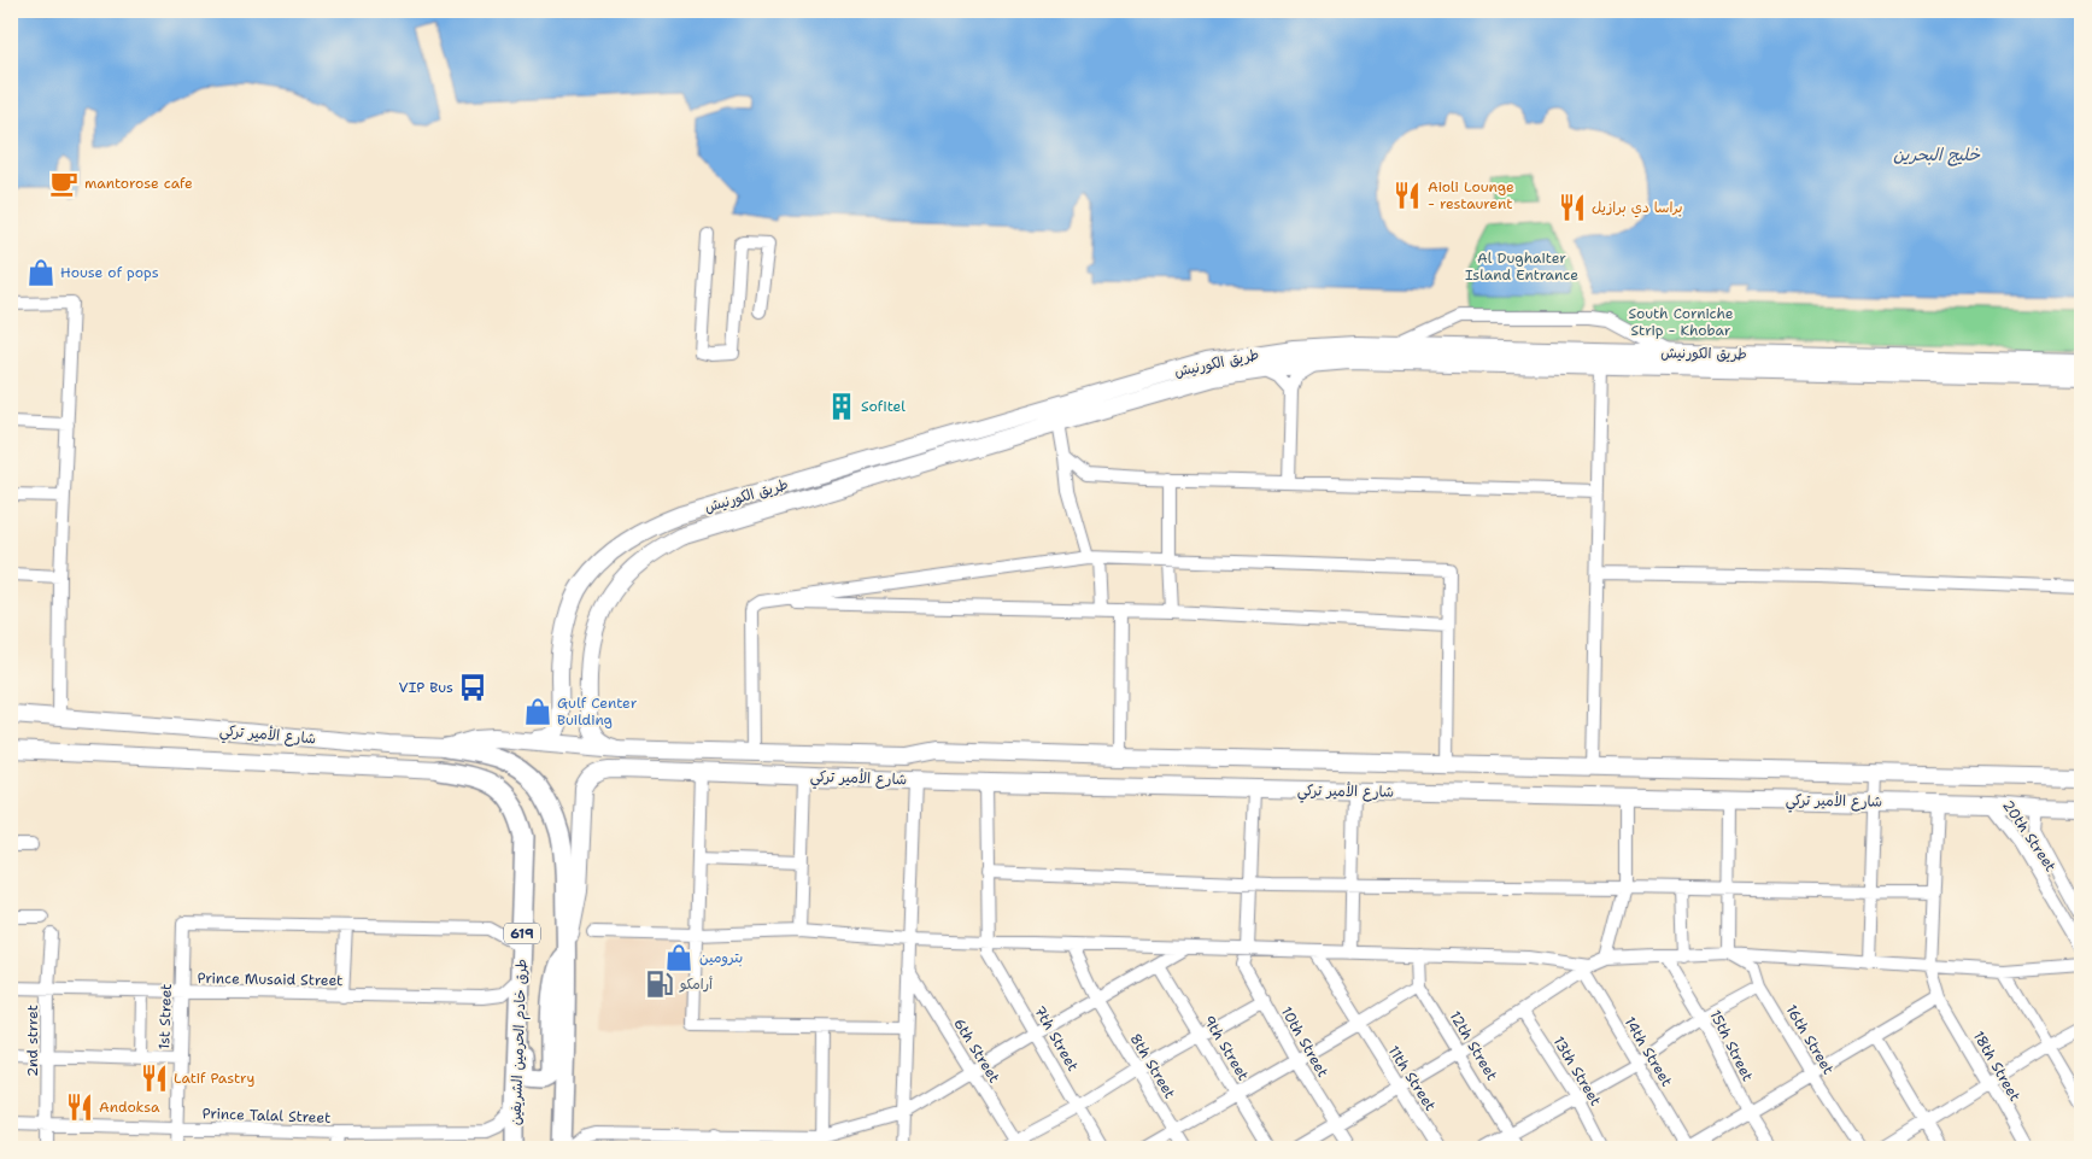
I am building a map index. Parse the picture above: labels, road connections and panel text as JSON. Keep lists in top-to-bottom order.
{
  "streets": {
    "highway": ["619", "طرق خادم الحرمين الشريفين"],
    "main road": ["طريق الكورنيش", "شارع الأمير تركي"],
    "street": [
      "20th Street",
      "Prince Musaid Street",
      "1st Street",
      "7th Street",
      "16th Street",
      "2nd strret",
      "10th Street",
      "12th Street",
      "15th Street",
      "9th Street",
      "6th Street",
      "14th Street",
      "8th Street",
      "18th Street",
      "13th Street",
      "11th Street",
      "Prince Talal Street"
    ]
  },
  "crossings": [
    ["طريق الكورنيش", "شارع الأمير تركي"],
    ["شارع الأمير تركي", "20th Street"],
    ["شارع الأمير تركي", "طرق خادم الحرمين الشريفين"],
    ["شارع الأمير تركي", "10th Street"],
    ["شارع الأمير تركي", "18th Street"],
    ["Prince Musaid Street", "1st Street"],
    ["Prince Musaid Street", "2nd strret"],
    ["Prince Musaid Street", "طرق خادم الحرمين الشريفين"],
    ["1st Street", "Prince Talal Street"],
    ["2nd strret", "Prince Talal Street"],
    ["طرق خادم الحرمين الشريفين", "Prince Talal Street"]
  ],
  "water": ["خليج البحرين"],
  "parks": ["Al Dughaiter Island Entrance", "South Corniche Strip - Khobar"],
  "places": {
    "cafe": ["mantorose cafe"],
    "restaurant": [
      "Aioli Lounge - restaurent",
      "براسا دي برازيل",
      "Latif Pastry",
      "Andoksa"
    ],
    "shop": ["House of pops", "Gulf Center Building", "بترومين"],
    "building": ["Sofitel"],
    "bus stop": ["VIP Bus"],
    "fuel station": ["أرامكو"]
  }
}
